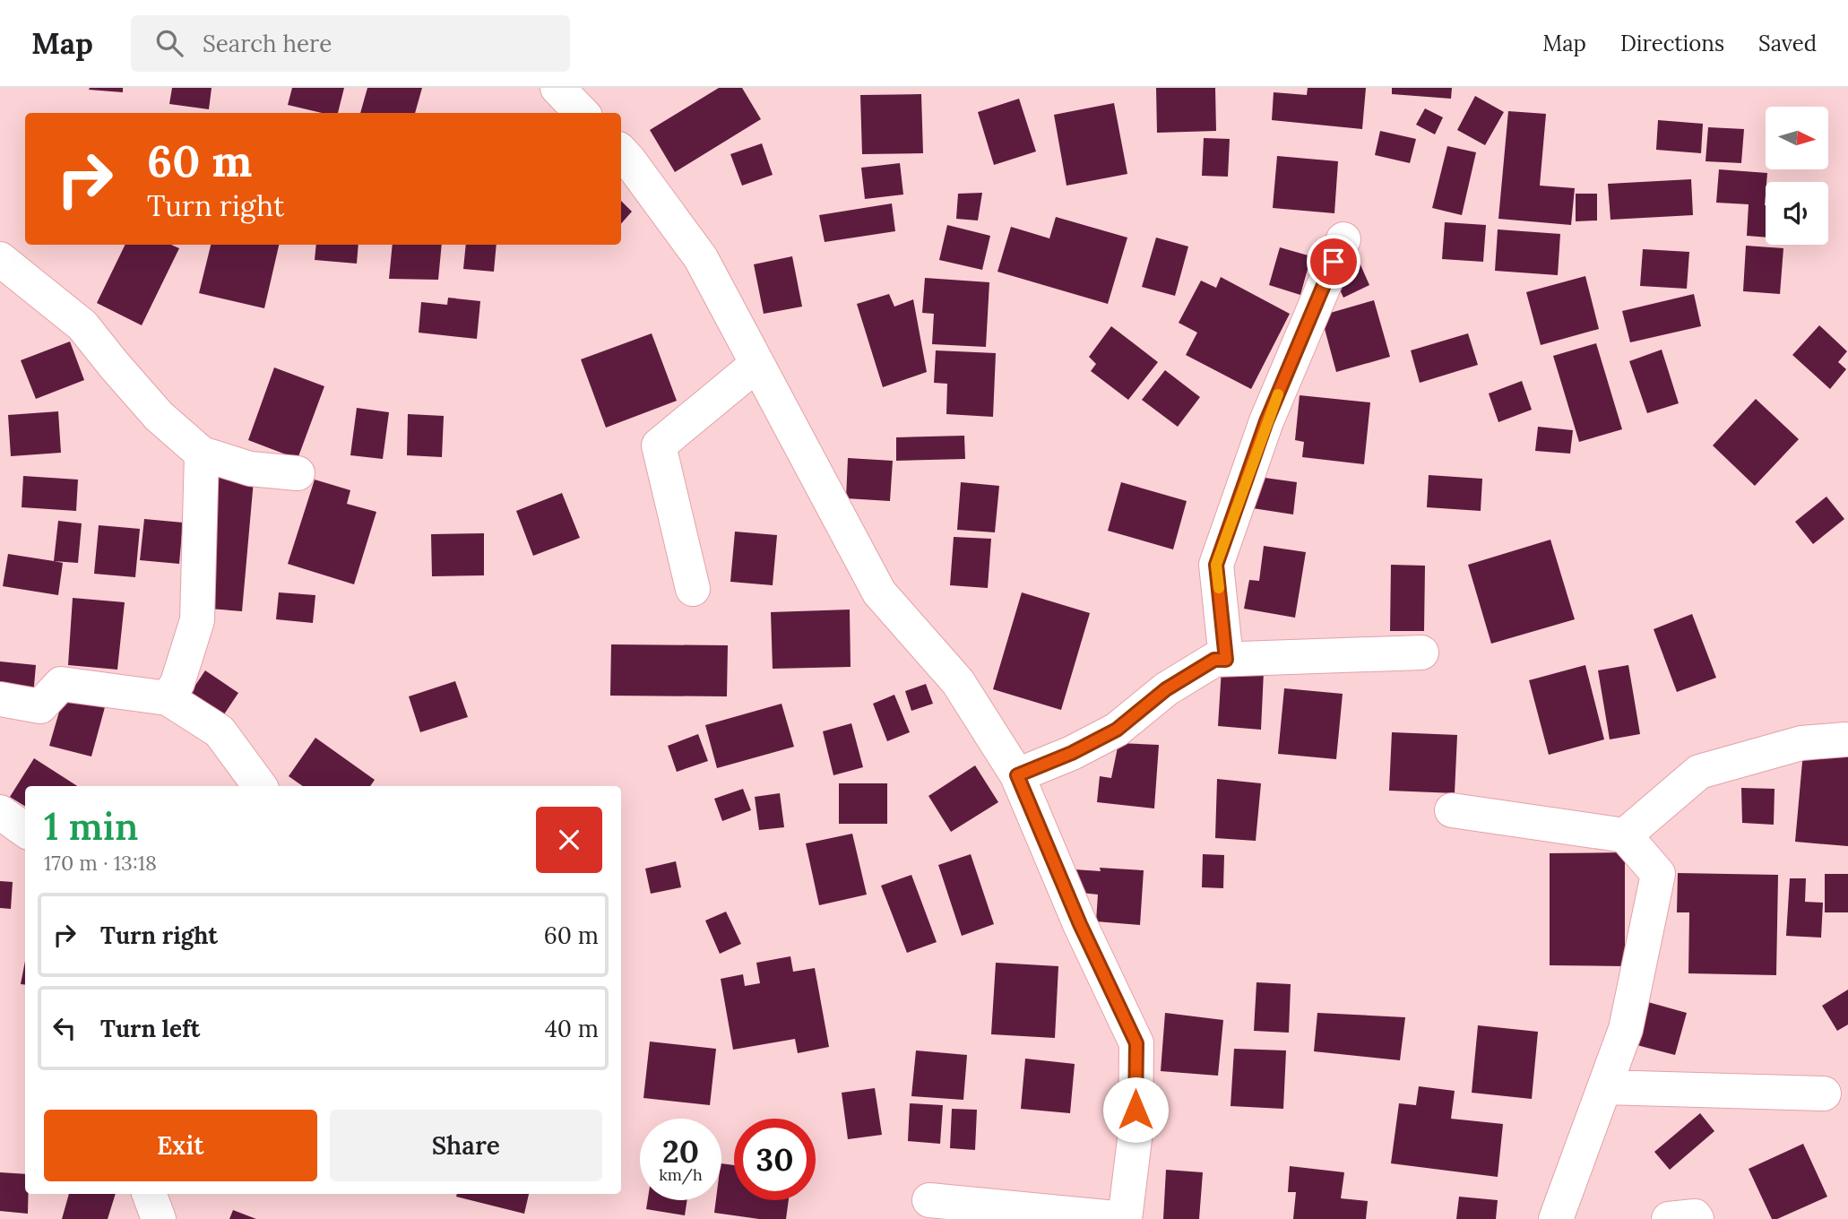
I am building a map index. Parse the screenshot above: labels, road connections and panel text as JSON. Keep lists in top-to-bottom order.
{
  "north": "right",
  "page": {
    "header": "Map",
    "search": "Search here",
    "nav": ["Map", "Directions", "Saved"],
    "turn": ["60 m", "Turn right"],
    "heading": ["1 min", "170 m · 13:18"],
    "list": [
      {
        "name": "Turn right",
        "value": "60 m"
      },
      {
        "name": "Turn left",
        "value": "40 m"
      }
    ],
    "buttons": ["Exit", "Share"],
    "speed": "20 km/h",
    "limit": "30"
  }
}
